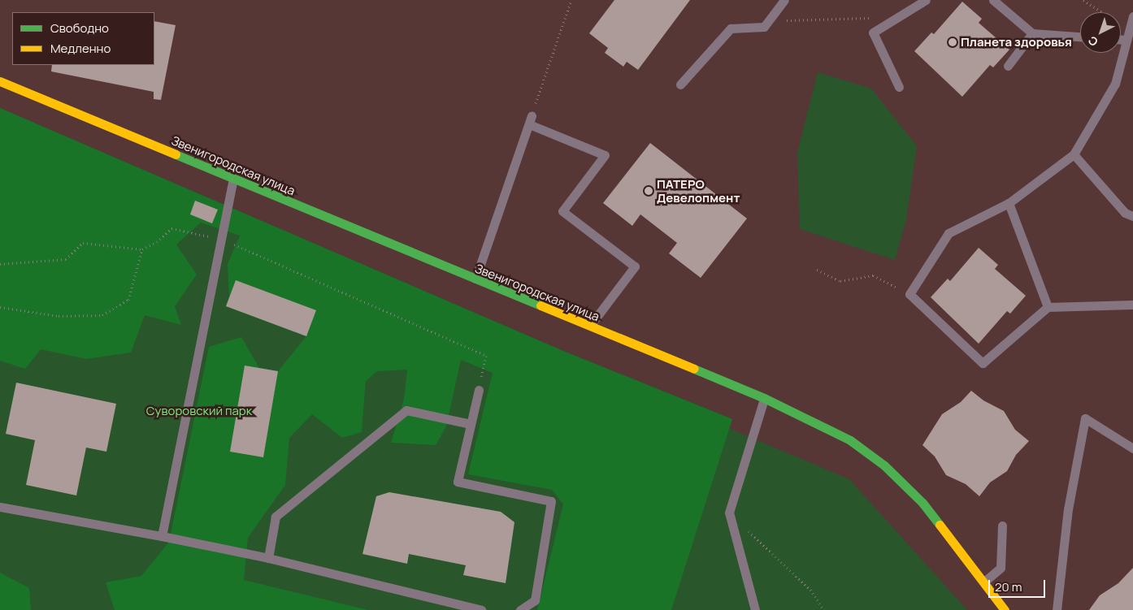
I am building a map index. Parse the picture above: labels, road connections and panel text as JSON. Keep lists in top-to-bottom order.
{
  "streets": {
    "street": ["Звенигородская улица"]
  },
  "parks": ["Суворовский парк"],
  "places": ["Планета здоровья", "ПАТЕРО Девелопмент"],
  "legend": ["Свободно", "Медленно"],
  "scale_bar": "20 m",
  "north": "bottom left"
}
